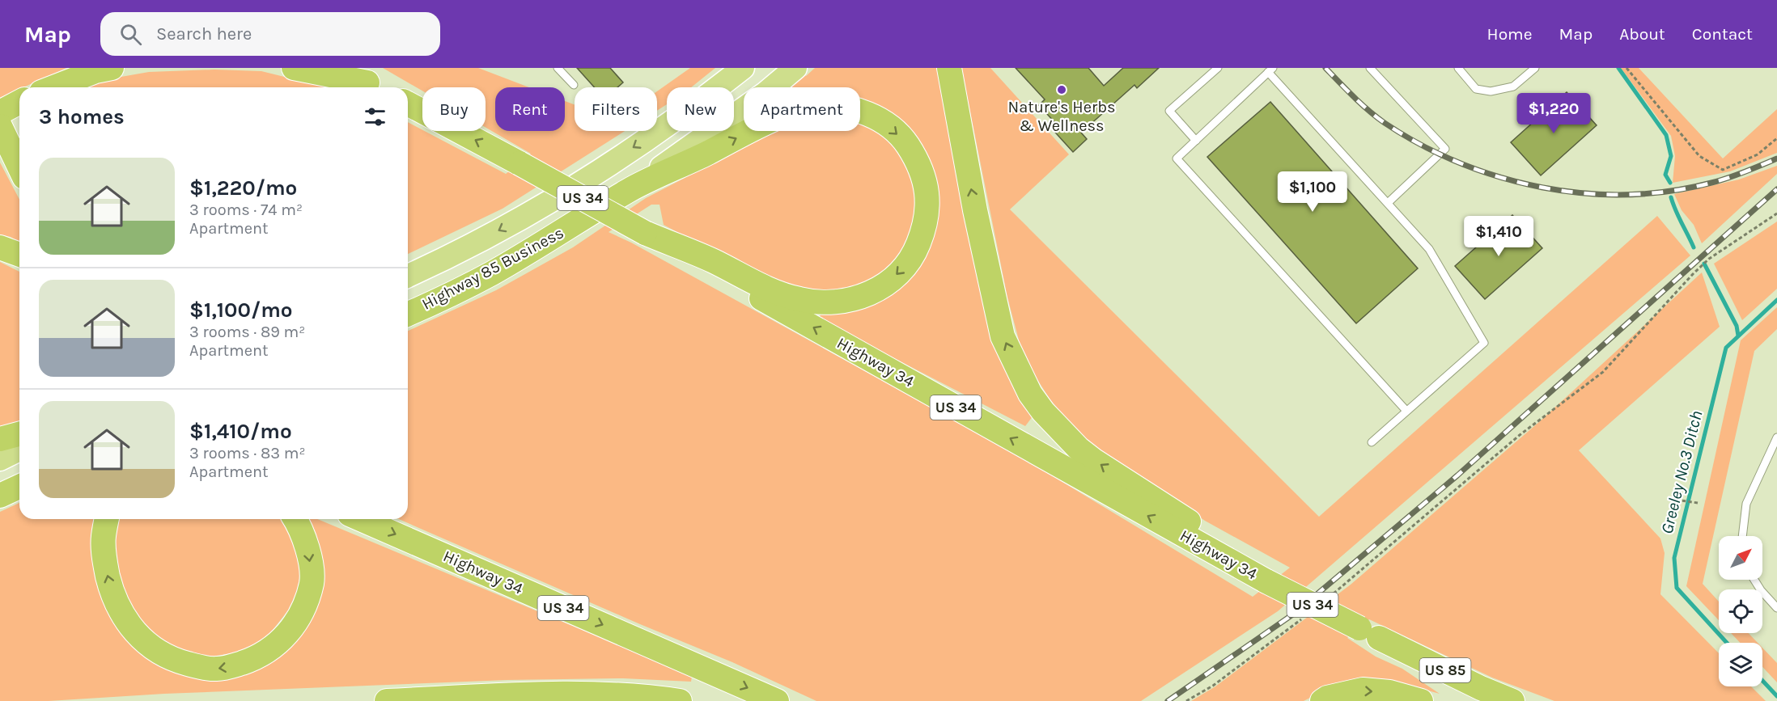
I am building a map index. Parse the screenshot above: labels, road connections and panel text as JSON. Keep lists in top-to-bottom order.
{
  "streets": {
    "highway": [
      "US 34",
      "Highway 85 Business",
      "Highway 34",
      "US 85"
    ]
  },
  "crossings": [
    ["Highway 34", "US 85"]
  ],
  "water": ["Greeley No.3 Ditch"],
  "places": ["Nature's Herbs & Wellness"],
  "north": "top right",
  "page": {
    "header": "Map",
    "search": "Search here",
    "nav": [
      "Home",
      "Map",
      "About",
      "Contact"
    ],
    "chip": [
      "Buy",
      "Rent",
      "Filters",
      "New",
      "Apartment"
    ],
    "heading": "3 homes",
    "price": ["$1,220", "$1,100", "$1,410"],
    "list": [
      {
        "name": "$1,220/mo",
        "note": "3 rooms · 74 m² · Apartment"
      },
      {
        "name": "$1,100/mo",
        "note": "3 rooms · 89 m² · Apartment"
      },
      {
        "name": "$1,410/mo",
        "note": "3 rooms · 83 m² · Apartment"
      }
    ]
  }
}
